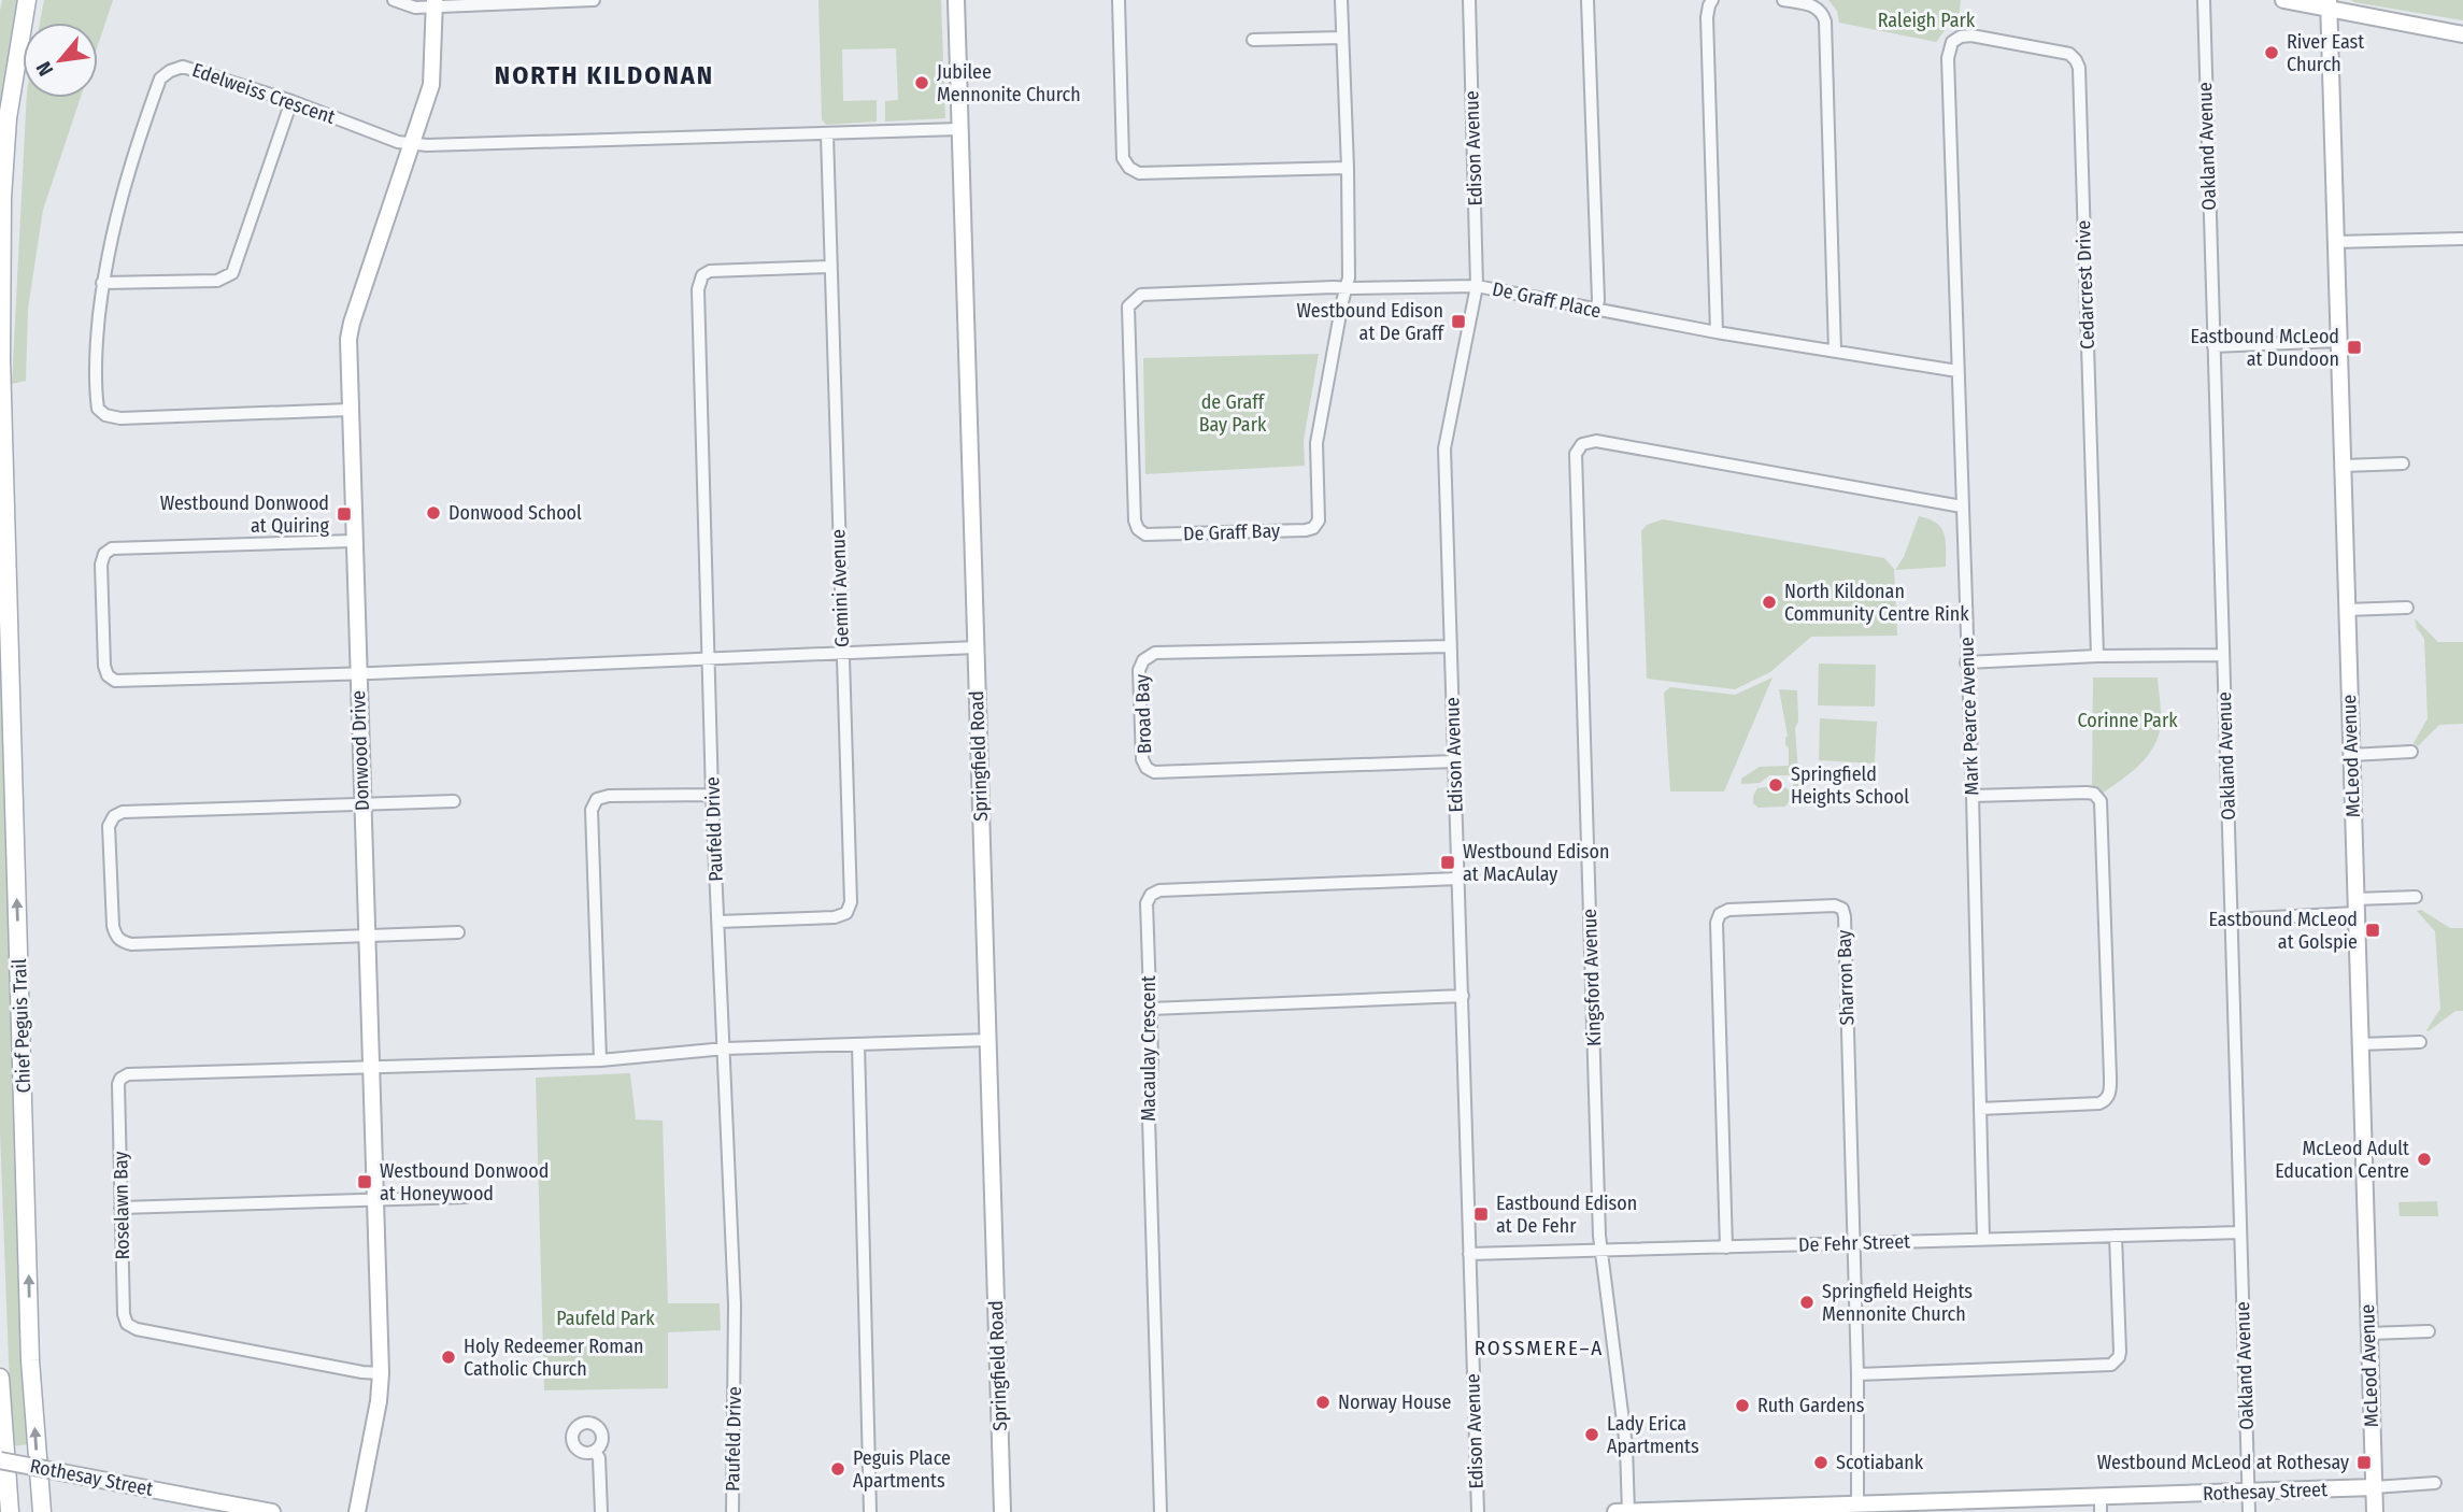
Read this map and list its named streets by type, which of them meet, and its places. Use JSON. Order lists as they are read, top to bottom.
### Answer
{
  "streets": {
    "main road": ["Chief Peguis Trail"],
    "street": [
      "Edelweiss Crescent",
      "Oakland Avenue",
      "Edison Avenue",
      "Cedarcrest Drive",
      "De Graff Place",
      "De Graff Bay",
      "Gemini Avenue",
      "Broad Bay",
      "Mark Pearce Avenue",
      "Donwood Drive",
      "Springfield Road",
      "McLeod Avenue",
      "Paufeld Drive",
      "Kingsford Avenue",
      "Sharron Bay",
      "Macaulay Crescent",
      "Roselawn Bay",
      "De Fehr Street",
      "Rothesay Street"
    ]
  },
  "crossings": [
    ["Edelweiss Crescent", "Gemini Avenue"],
    ["Edelweiss Crescent", "Donwood Drive"],
    ["Edelweiss Crescent", "Springfield Road"],
    ["Oakland Avenue", "De Fehr Street"],
    ["Oakland Avenue", "Rothesay Street"],
    ["Edison Avenue", "De Graff Place"],
    ["Edison Avenue", "Broad Bay"],
    ["Edison Avenue", "Macaulay Crescent"],
    ["Edison Avenue", "De Fehr Street"],
    ["Cedarcrest Drive", "Mark Pearce Avenue"],
    ["De Graff Place", "De Graff Bay"],
    ["De Graff Place", "Mark Pearce Avenue"],
    ["Gemini Avenue", "Paufeld Drive"],
    ["Mark Pearce Avenue", "Kingsford Avenue"],
    ["Mark Pearce Avenue", "De Fehr Street"],
    ["Donwood Drive", "Roselawn Bay"],
    ["Springfield Road", "Roselawn Bay"],
    ["McLeod Avenue", "Rothesay Street"],
    ["Paufeld Drive", "Roselawn Bay"],
    ["Kingsford Avenue", "De Fehr Street"],
    ["Kingsford Avenue", "Rothesay Street"],
    ["Sharron Bay", "De Fehr Street"],
    ["Sharron Bay", "Rothesay Street"]
  ],
  "one_way": ["Chief Peguis Trail"],
  "districts": ["NORTH KILDONAN", "ROSSMERE–A"],
  "parks": [
    "Raleigh Park",
    "de Graff Bay Park",
    "Corinne Park",
    "Paufeld Park"
  ],
  "places": {
    "other": [
      "River East Church",
      "Jubilee Mennonite Church",
      "Donwood School",
      "North Kildonan Community Centre Rink",
      "Springfield Heights School",
      "McLeod Adult Education Centre",
      "Springfield Heights Mennonite Church",
      "Holy Redeemer Roman Catholic Church",
      "Norway House",
      "Ruth Gardens",
      "Lady Erica Apartments",
      "Scotiabank",
      "Peguis Place Apartments"
    ],
    "transit": [
      "Westbound Edison at De Graff",
      "Eastbound McLeod at Dundoon",
      "Westbound Donwood at Quiring",
      "Westbound Edison at MacAulay",
      "Eastbound McLeod at Golspie",
      "Westbound Donwood at Honeywood",
      "Eastbound Edison at De Fehr",
      "Westbound McLeod at Rothesay"
    ]
  },
  "north": "bottom left"
}
